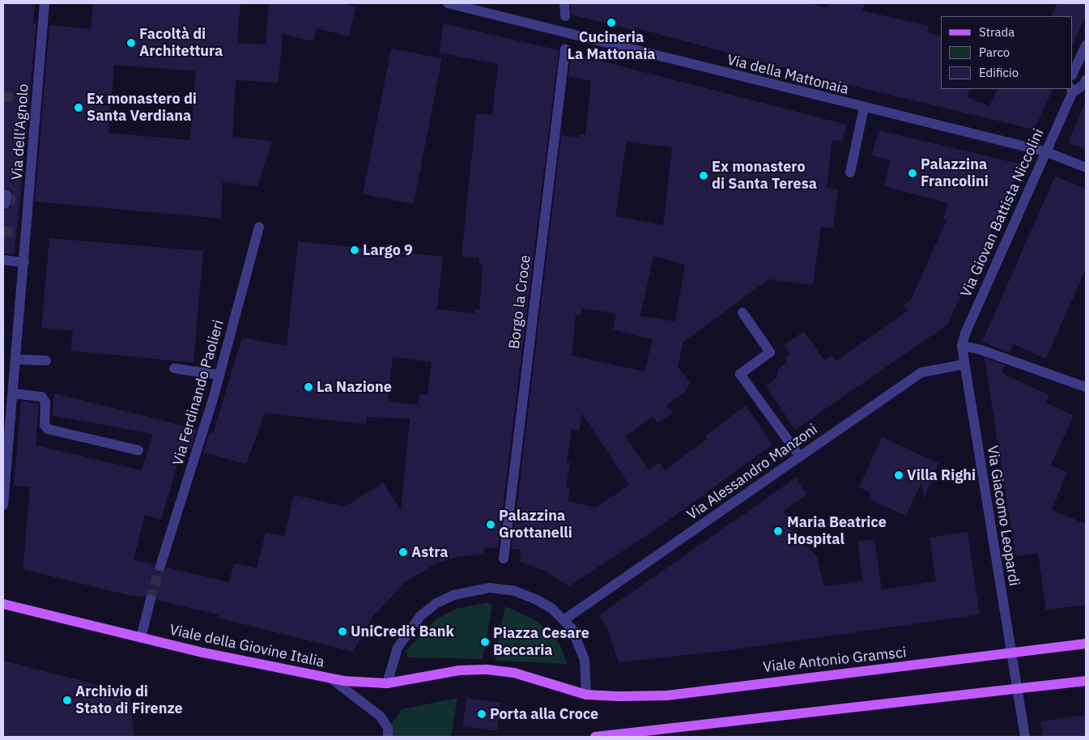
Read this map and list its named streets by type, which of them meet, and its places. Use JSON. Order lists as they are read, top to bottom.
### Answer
{
  "streets": {
    "main road": ["Viale della Giovine Italia", "Viale Antonio Gramsci"],
    "street": [
      "Via della Mattonaia",
      "Via dell'Agnolo",
      "Via Giovan Battista Niccolini",
      "Borgo la Croce",
      "Via Ferdinando Paolieri",
      "Via Alessandro Manzoni",
      "Via Giacomo Leopardi"
    ]
  },
  "crossings": [
    ["Via della Mattonaia", "Via Giovan Battista Niccolini"],
    ["Via Giovan Battista Niccolini", "Via Giacomo Leopardi"],
    ["Via Alessandro Manzoni", "Via Giacomo Leopardi"],
    ["Via Giacomo Leopardi", "Viale Antonio Gramsci"],
    ["Viale della Giovine Italia", "Viale Antonio Gramsci"]
  ],
  "places": [
    "Cucineria La Mattonaia",
    "Facoltà di Architettura",
    "Ex monastero di Santa Verdiana",
    "Palazzina Francolini",
    "Ex monastero di Santa Teresa",
    "Largo 9",
    "La Nazione",
    "Villa Righi",
    "Palazzina Grottanelli",
    "Maria Beatrice Hospital",
    "Astra",
    "UniCredit Bank",
    "Piazza Cesare Beccaria",
    "Archivio di Stato di Firenze",
    "Porta alla Croce"
  ],
  "legend": ["Strada", "Parco", "Edificio"]
}
